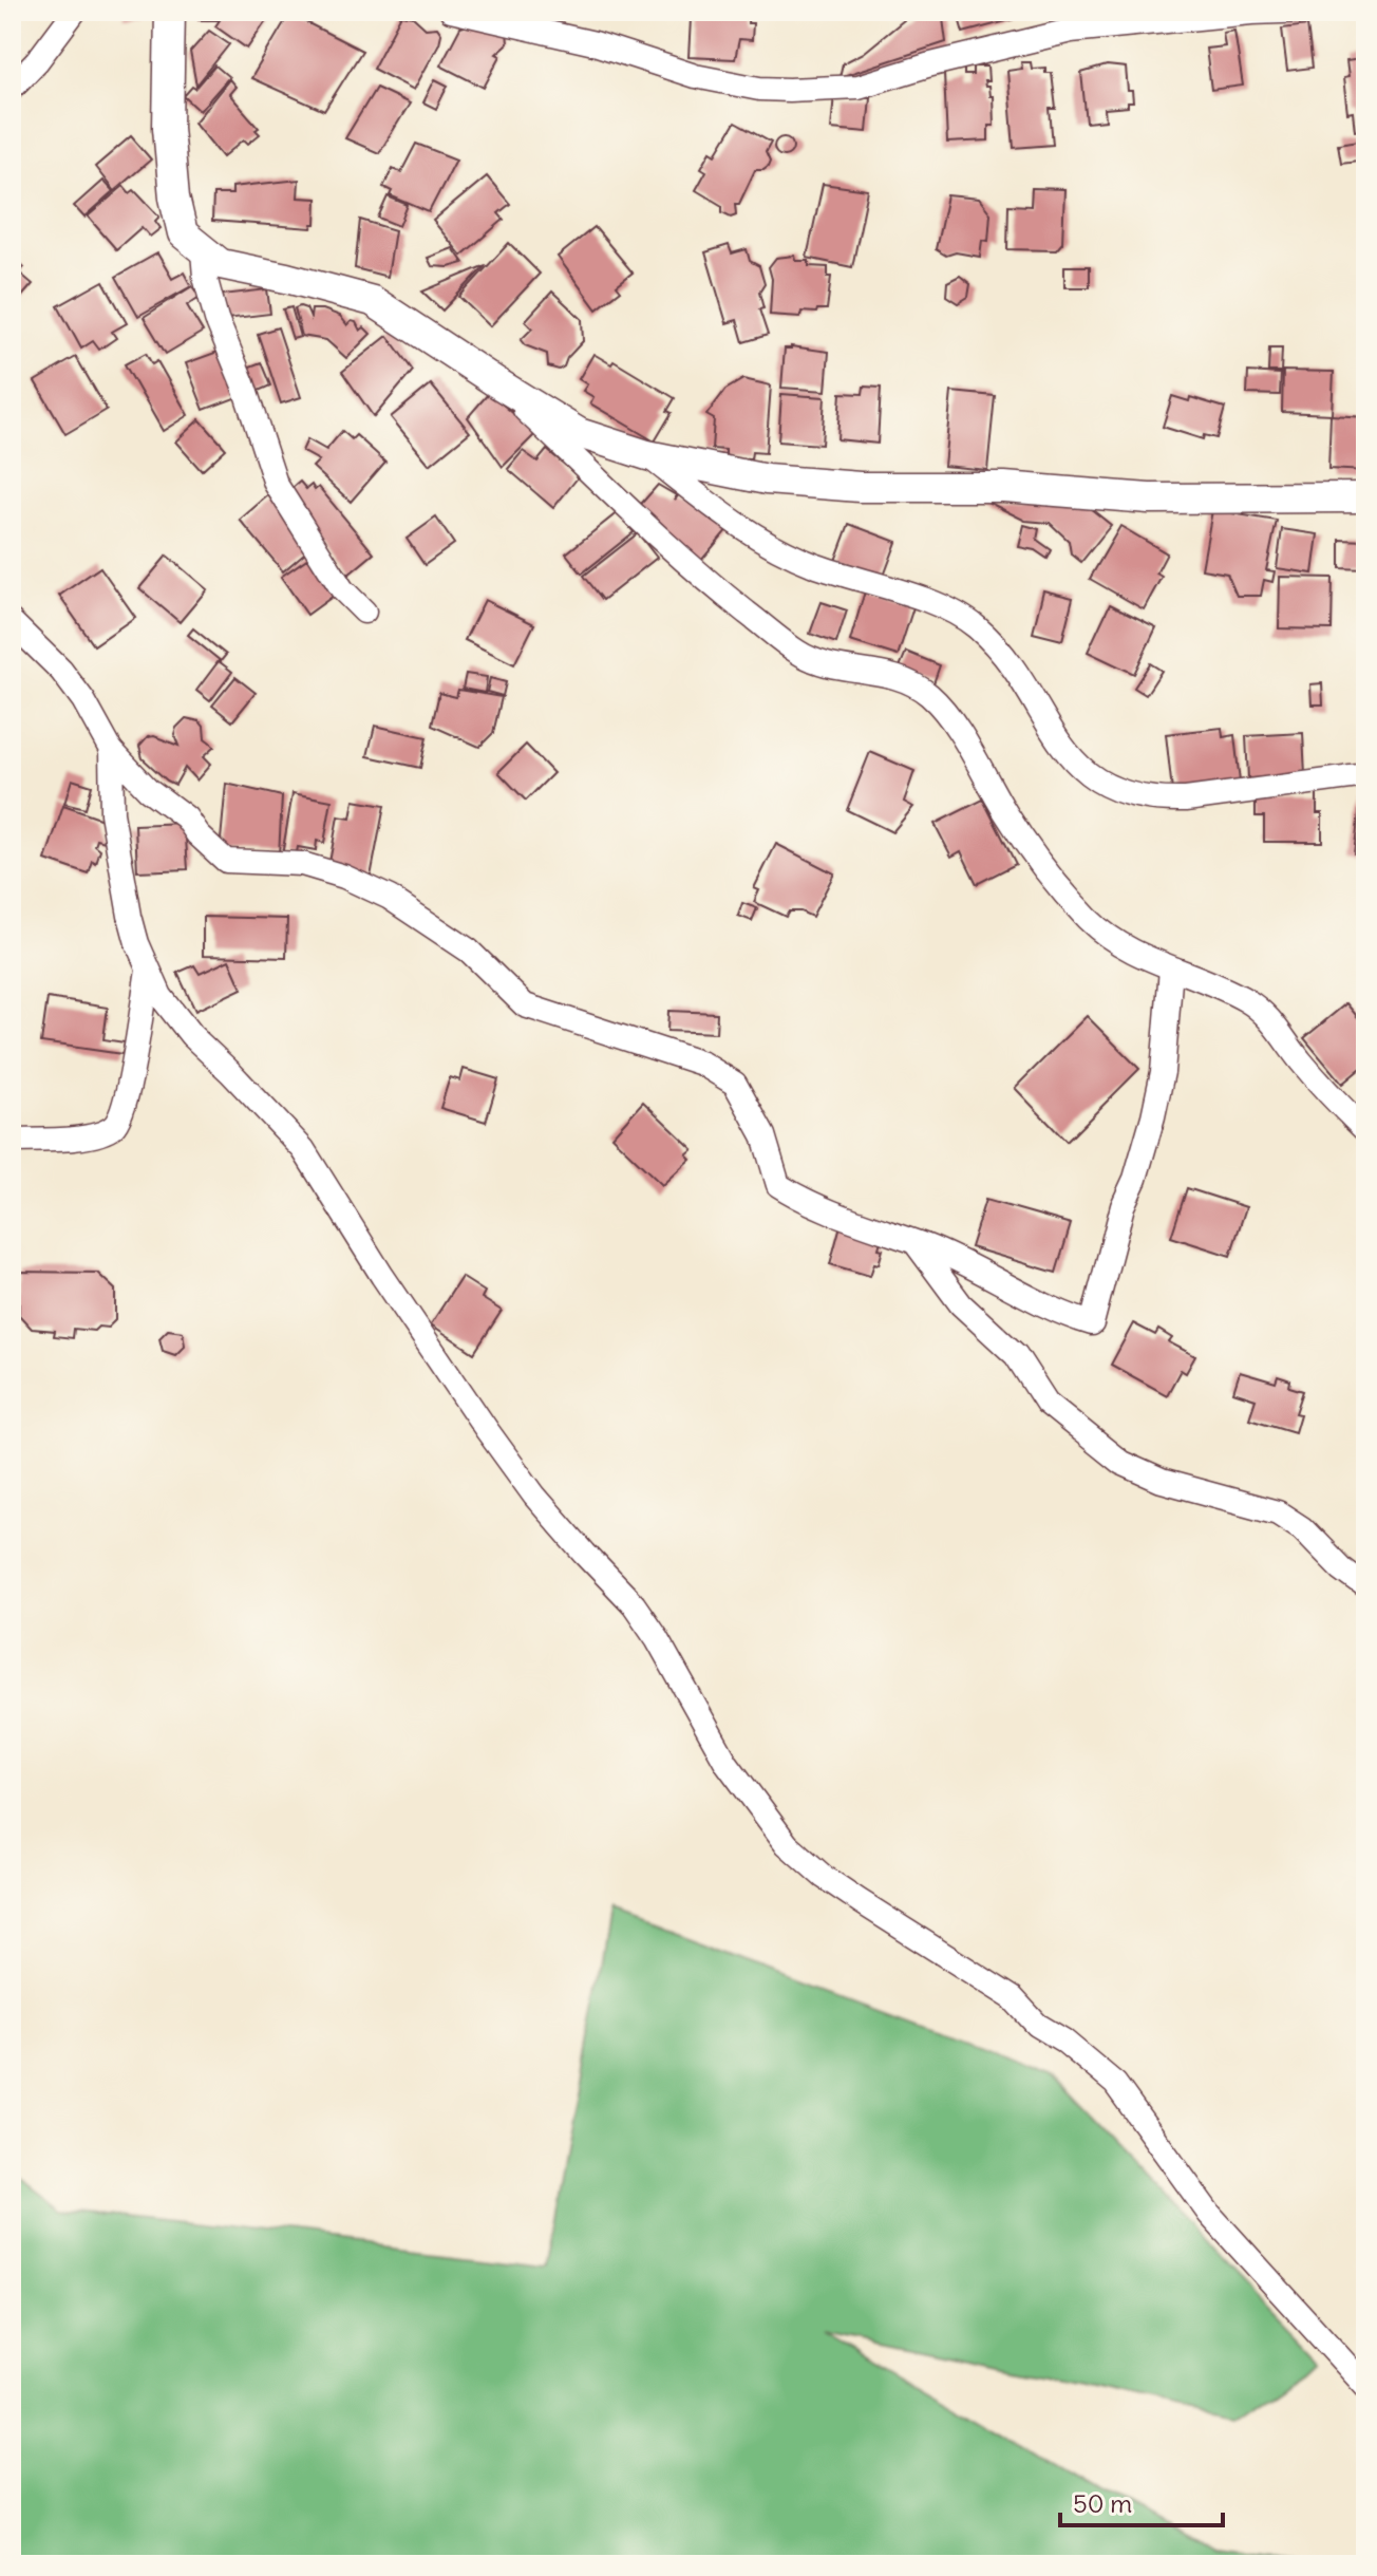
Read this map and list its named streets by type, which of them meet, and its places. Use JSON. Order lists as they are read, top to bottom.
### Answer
{
  "scale_bar": "50 m"
}
